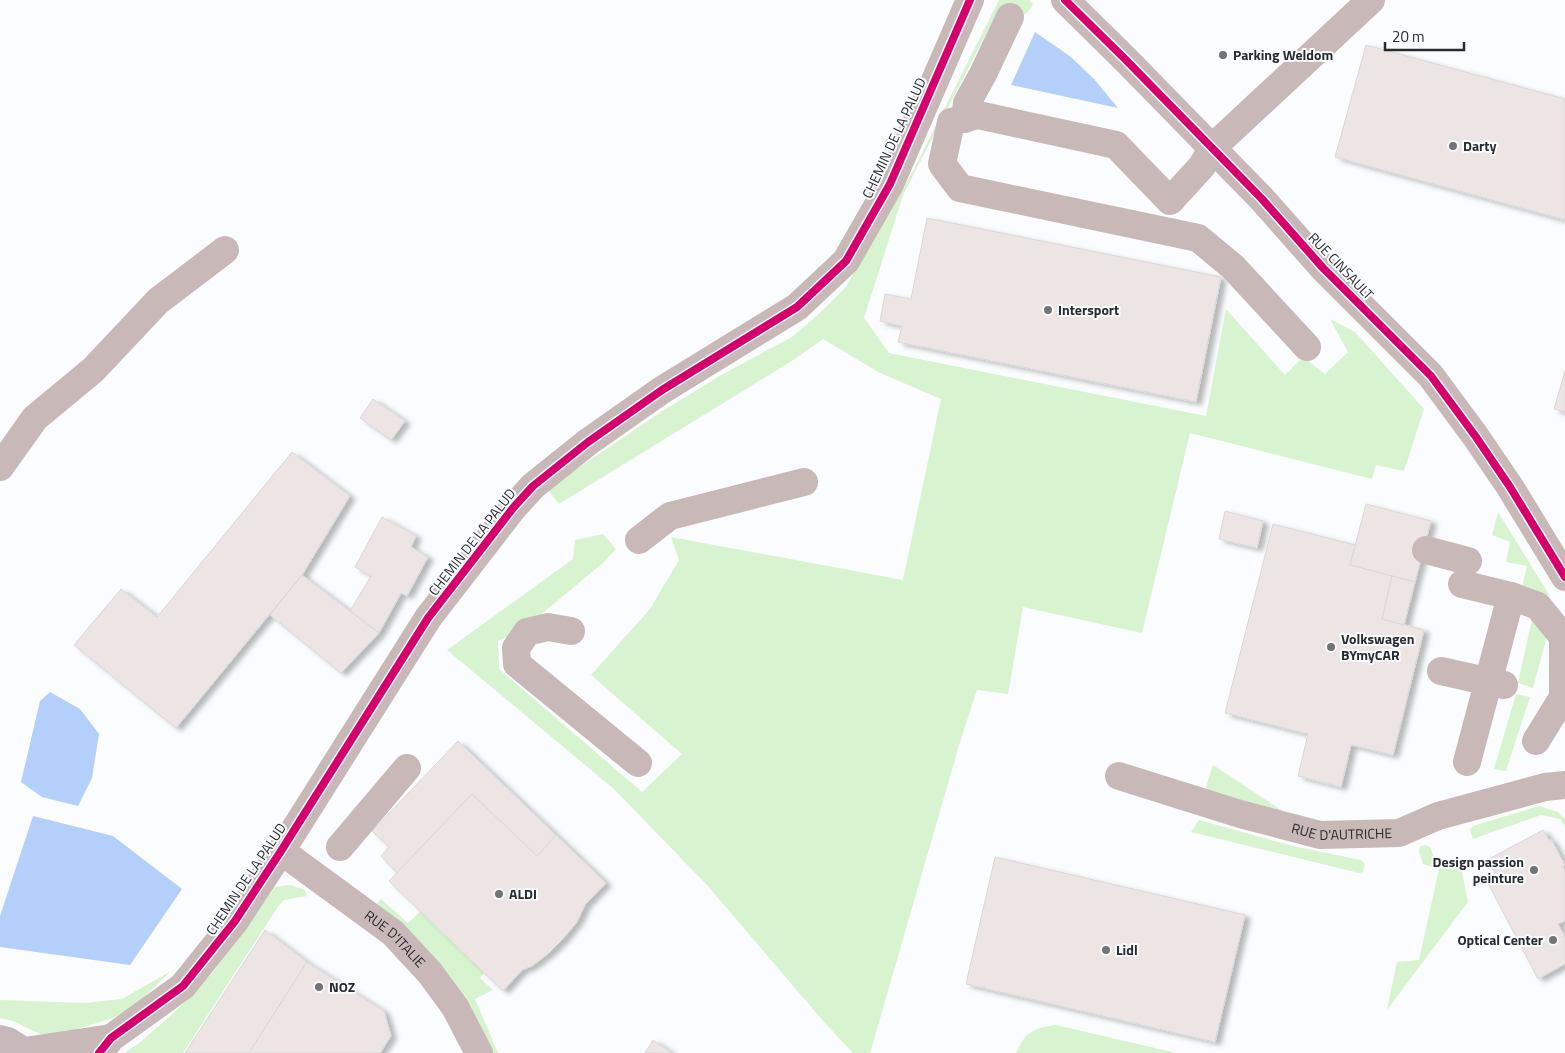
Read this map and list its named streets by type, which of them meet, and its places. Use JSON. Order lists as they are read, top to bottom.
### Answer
{
  "streets": {
    "street": [
      "CHEMIN DE LA PALUD",
      "RUE CINSAULT",
      "RUE D'AUTRICHE",
      "RUE D'ITALIE"
    ]
  },
  "crossings": [
    ["CHEMIN DE LA PALUD", "RUE D'ITALIE"]
  ],
  "places": [
    "Parking Weldom",
    "Darty",
    "Intersport",
    "Volkswagen BYmyCAR",
    "Design passion peinture",
    "ALDI",
    "Optical Center",
    "Lidl",
    "NOZ"
  ],
  "scale_bar": "20 m"
}
